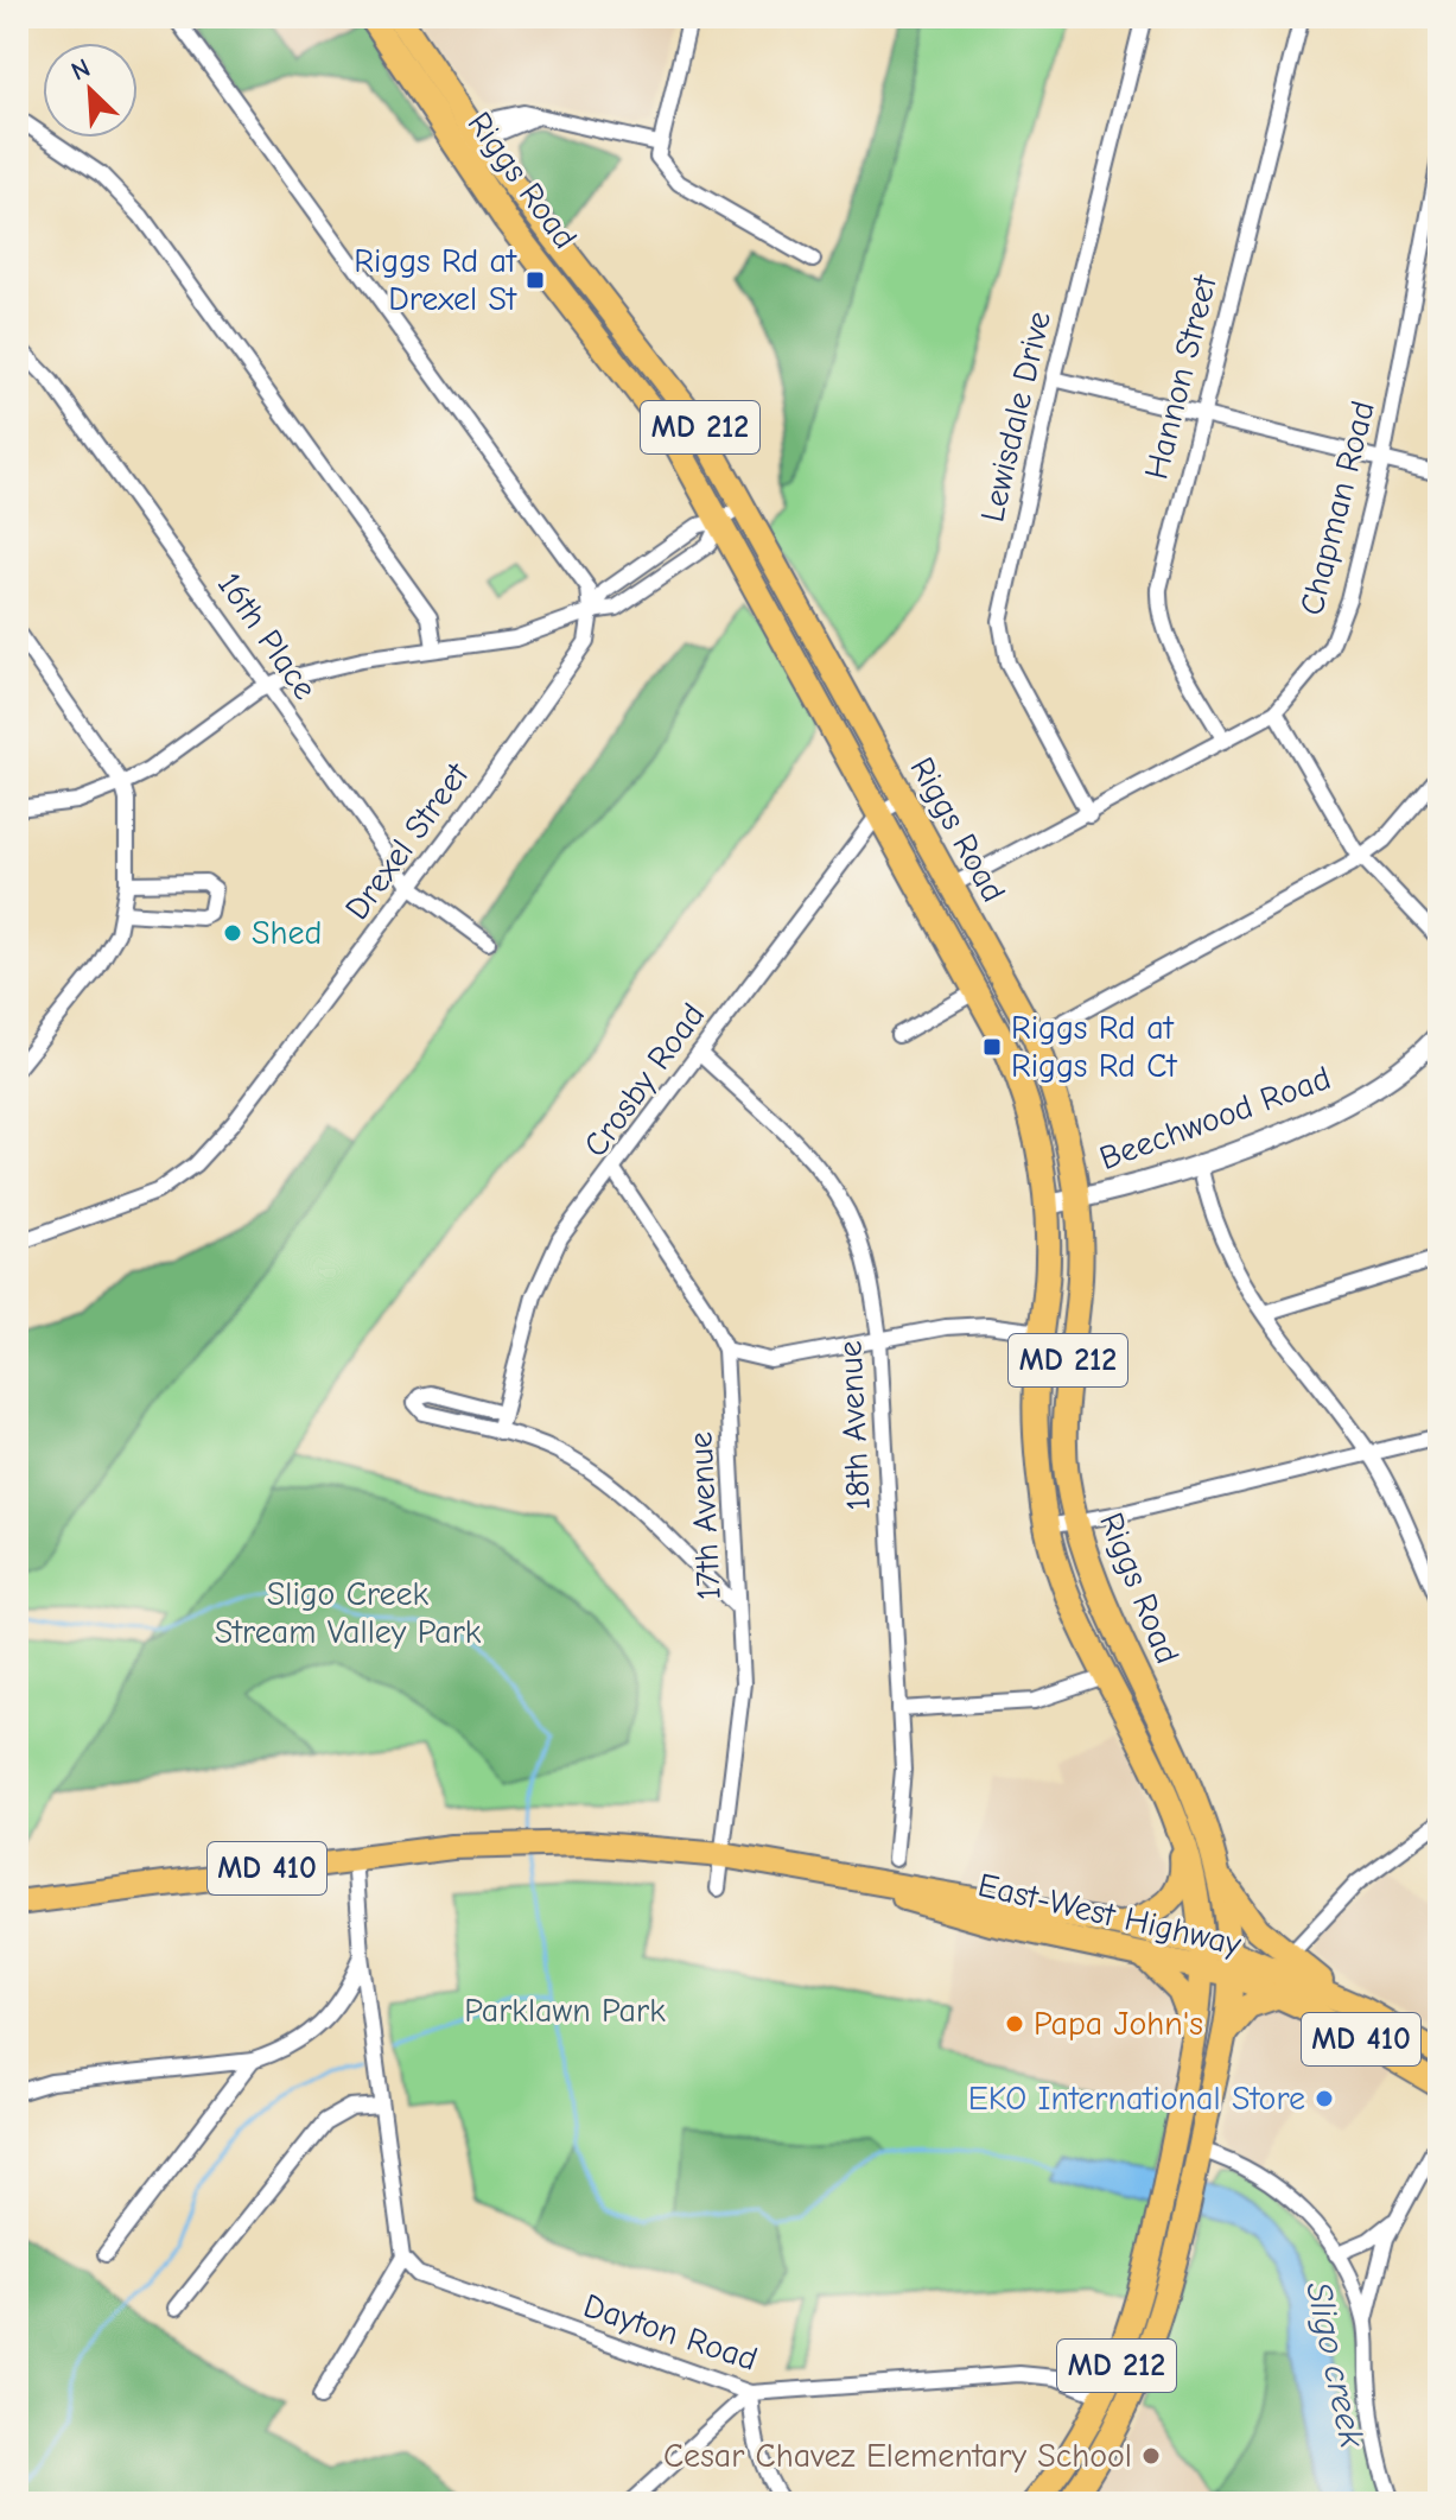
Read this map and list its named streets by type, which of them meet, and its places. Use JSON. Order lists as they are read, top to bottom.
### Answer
{
  "streets": {
    "main road": [
      "Riggs Road",
      "MD 212",
      "MD 410",
      "East-West Highway"
    ],
    "street": [
      "Hannon Street",
      "Lewisdale Drive",
      "Chapman Road",
      "16th Place",
      "Drexel Street",
      "Crosby Road",
      "Beechwood Road",
      "18th Avenue",
      "17th Avenue",
      "Dayton Road"
    ]
  },
  "crossings": [
    ["Riggs Road", "Chapman Road"],
    ["Riggs Road", "Crosby Road"],
    ["Riggs Road", "Beechwood Road"],
    ["Riggs Road", "East-West Highway"],
    ["Riggs Road", "Dayton Road"],
    ["Hannon Street", "Chapman Road"],
    ["Lewisdale Drive", "Chapman Road"],
    ["16th Place", "Drexel Street"],
    ["Crosby Road", "18th Avenue"],
    ["Crosby Road", "17th Avenue"],
    ["17th Avenue", "East-West Highway"]
  ],
  "water": ["Sligo creek"],
  "parks": ["Sligo Creek Stream Valley Park", "Parklawn Park"],
  "places": {
    "transit": ["Riggs Rd at Drexel St", "Riggs Rd at Riggs Rd Ct"],
    "other": [
      "Shed",
      "Papa John's",
      "EKO International Store",
      "Cesar Chavez Elementary School"
    ]
  },
  "north": "top left"
}
